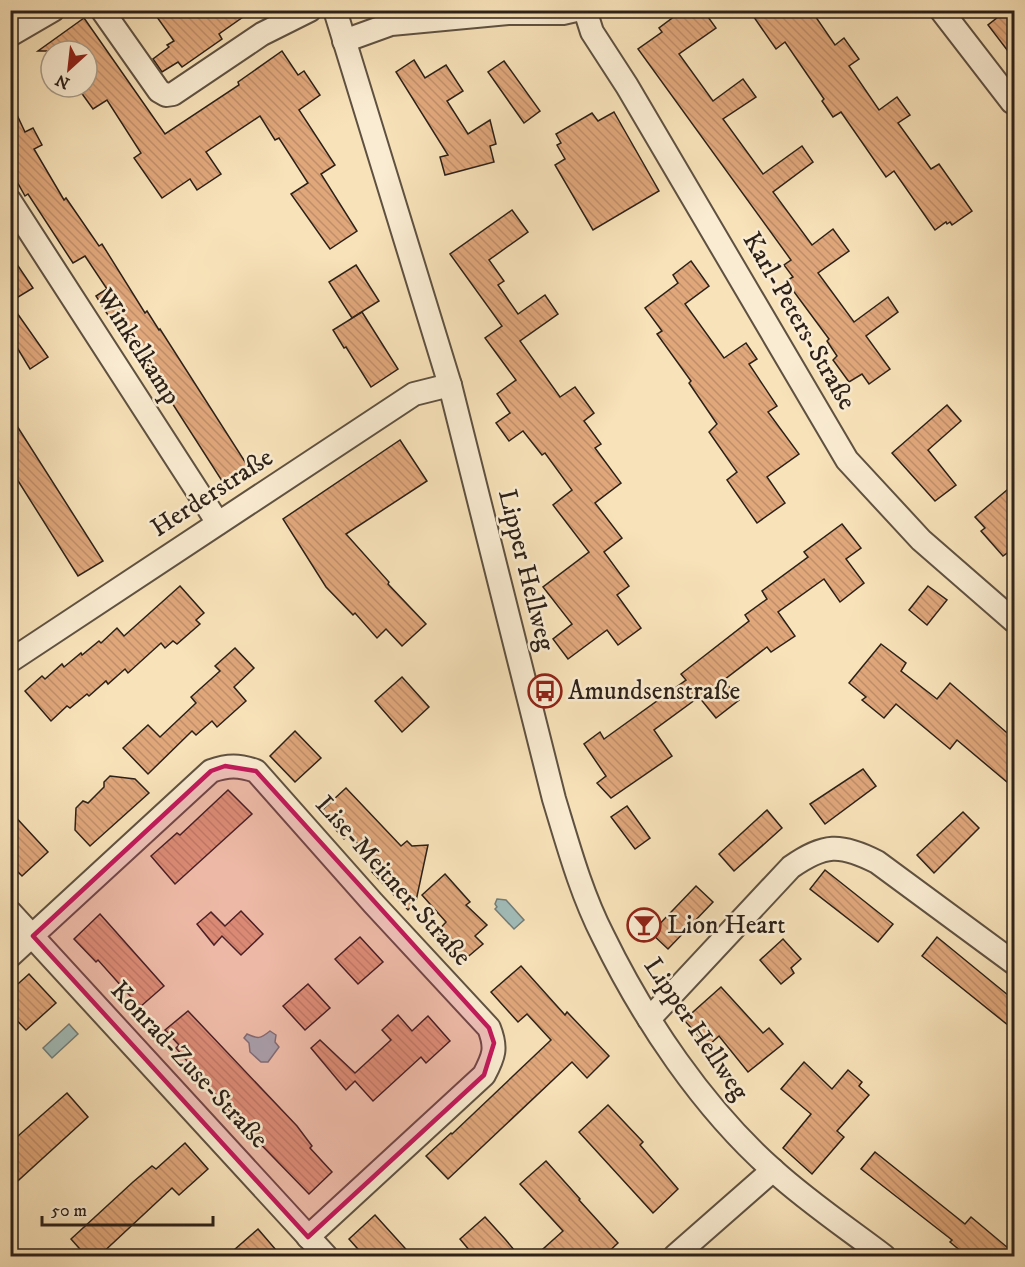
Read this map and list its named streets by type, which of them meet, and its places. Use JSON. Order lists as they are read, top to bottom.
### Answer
{
  "streets": {
    "street": [
      "Karl-Peters-Straße",
      "Winkelkamp",
      "Herderstraße",
      "Lipper Hellweg",
      "Lise-Meitner-Straße",
      "Konrad-Zuse-Straße"
    ]
  },
  "crossings": [
    ["Winkelkamp", "Herderstraße"],
    ["Herderstraße", "Lipper Hellweg"],
    ["Lise-Meitner-Straße", "Konrad-Zuse-Straße"]
  ],
  "places": {
    "bus stop": ["Amundsenstraße"],
    "bar": ["Lion Heart"]
  },
  "scale_bar": "50 m",
  "north": "bottom left"
}
